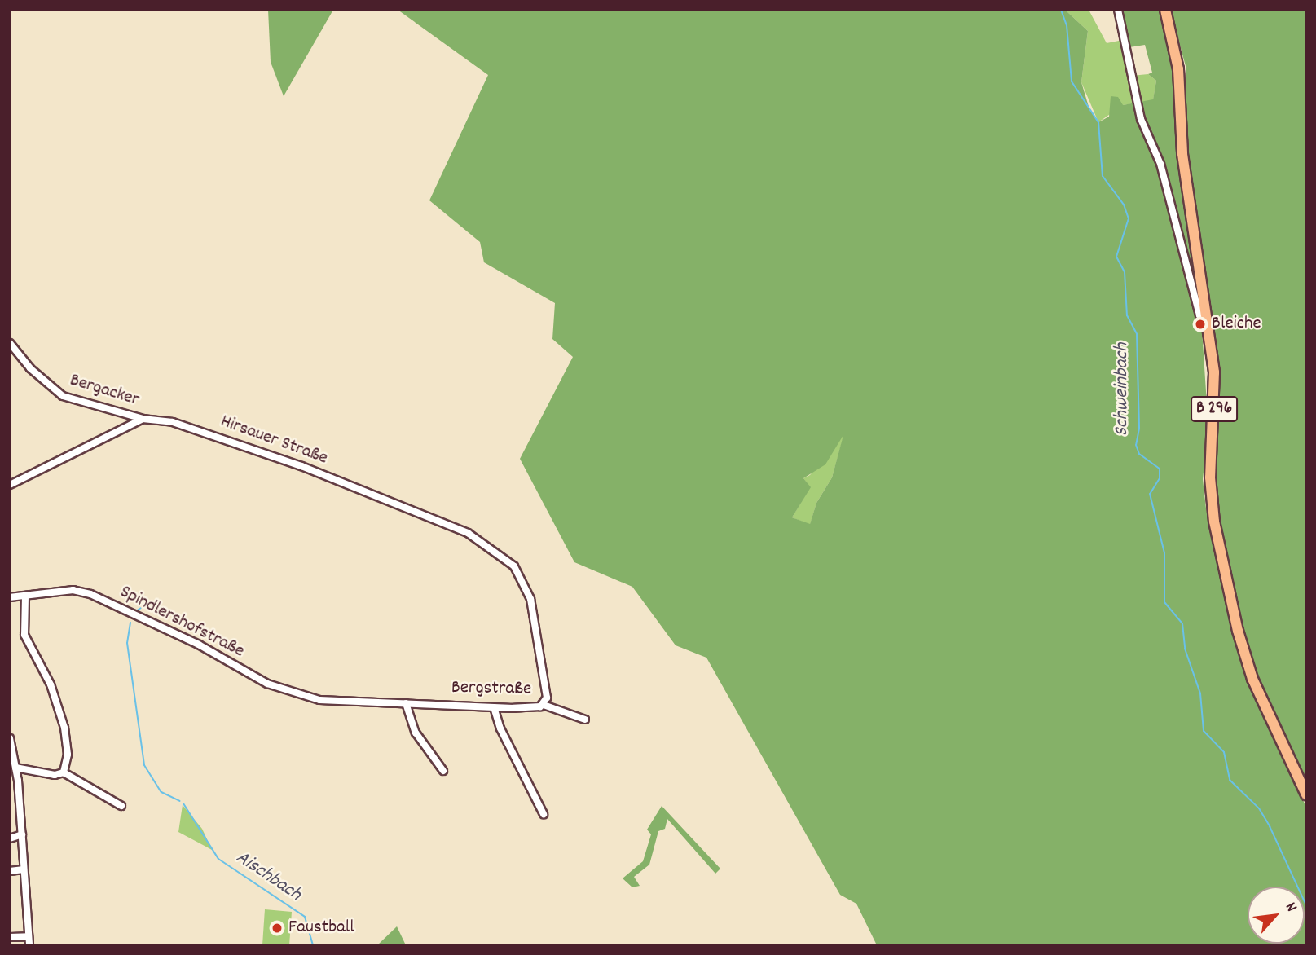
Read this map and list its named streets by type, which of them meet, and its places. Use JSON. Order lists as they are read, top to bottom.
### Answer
{
  "streets": {
    "main road": ["B 296"],
    "street": [
      "Bergacker",
      "Hirsauer Straße",
      "Spindlershofstraße",
      "Bergstraße"
    ]
  },
  "crossings": [
    ["Bergacker", "Hirsauer Straße"],
    ["Hirsauer Straße", "Bergstraße"],
    ["Spindlershofstraße", "Bergstraße"]
  ],
  "water": ["Schweinbach", "Aischbach"],
  "places": ["Bleiche", "Faustball"],
  "north": "top right"
}
